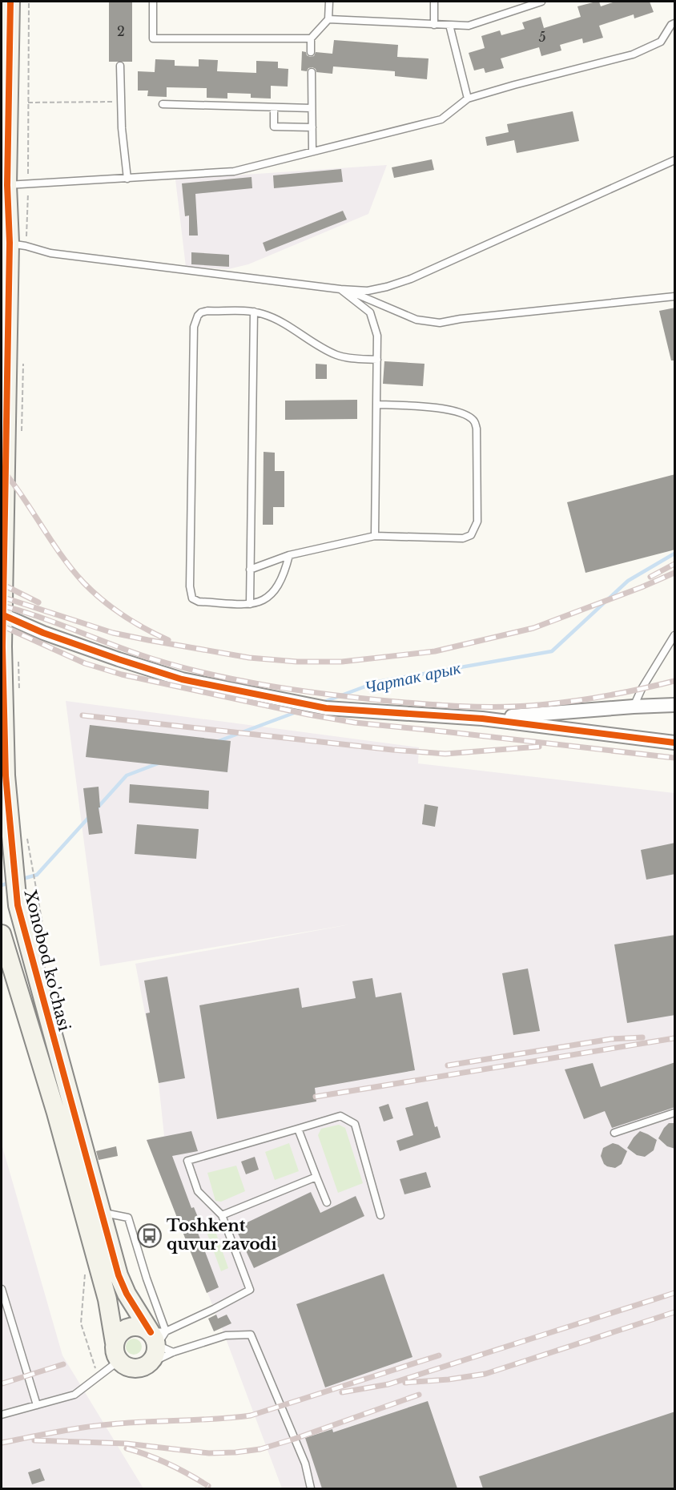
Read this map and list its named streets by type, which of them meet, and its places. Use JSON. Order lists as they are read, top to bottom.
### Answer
{
  "streets": {
    "street": ["Xonobod ko'chasi"]
  },
  "water": ["Чартак арык"],
  "places": {
    "bus stop": ["Toshkent quvur zavodi"]
  },
  "house_numbers": ["2", "5"]
}
